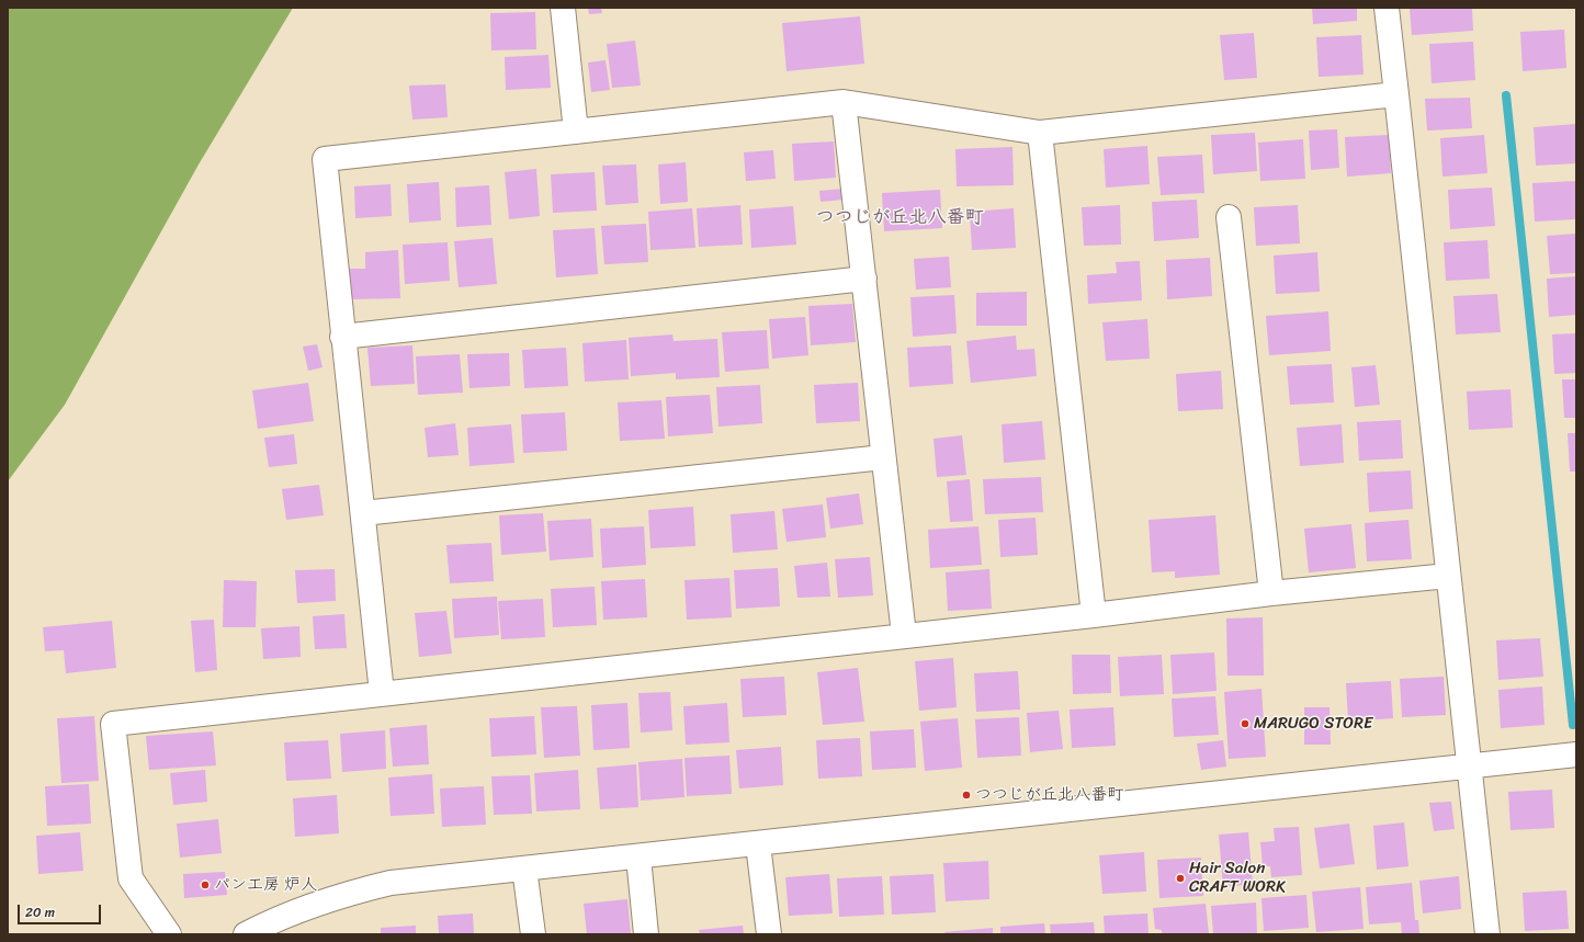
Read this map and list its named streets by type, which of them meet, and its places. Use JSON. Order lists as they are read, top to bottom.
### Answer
{
  "districts": ["つつじが丘北八番町"],
  "places": [
    "MARUGO STORE",
    "つつじが丘北八番町",
    "Hair Salon CRAFT WORK",
    "パン工房 炉人"
  ],
  "scale_bar": "20 m"
}
